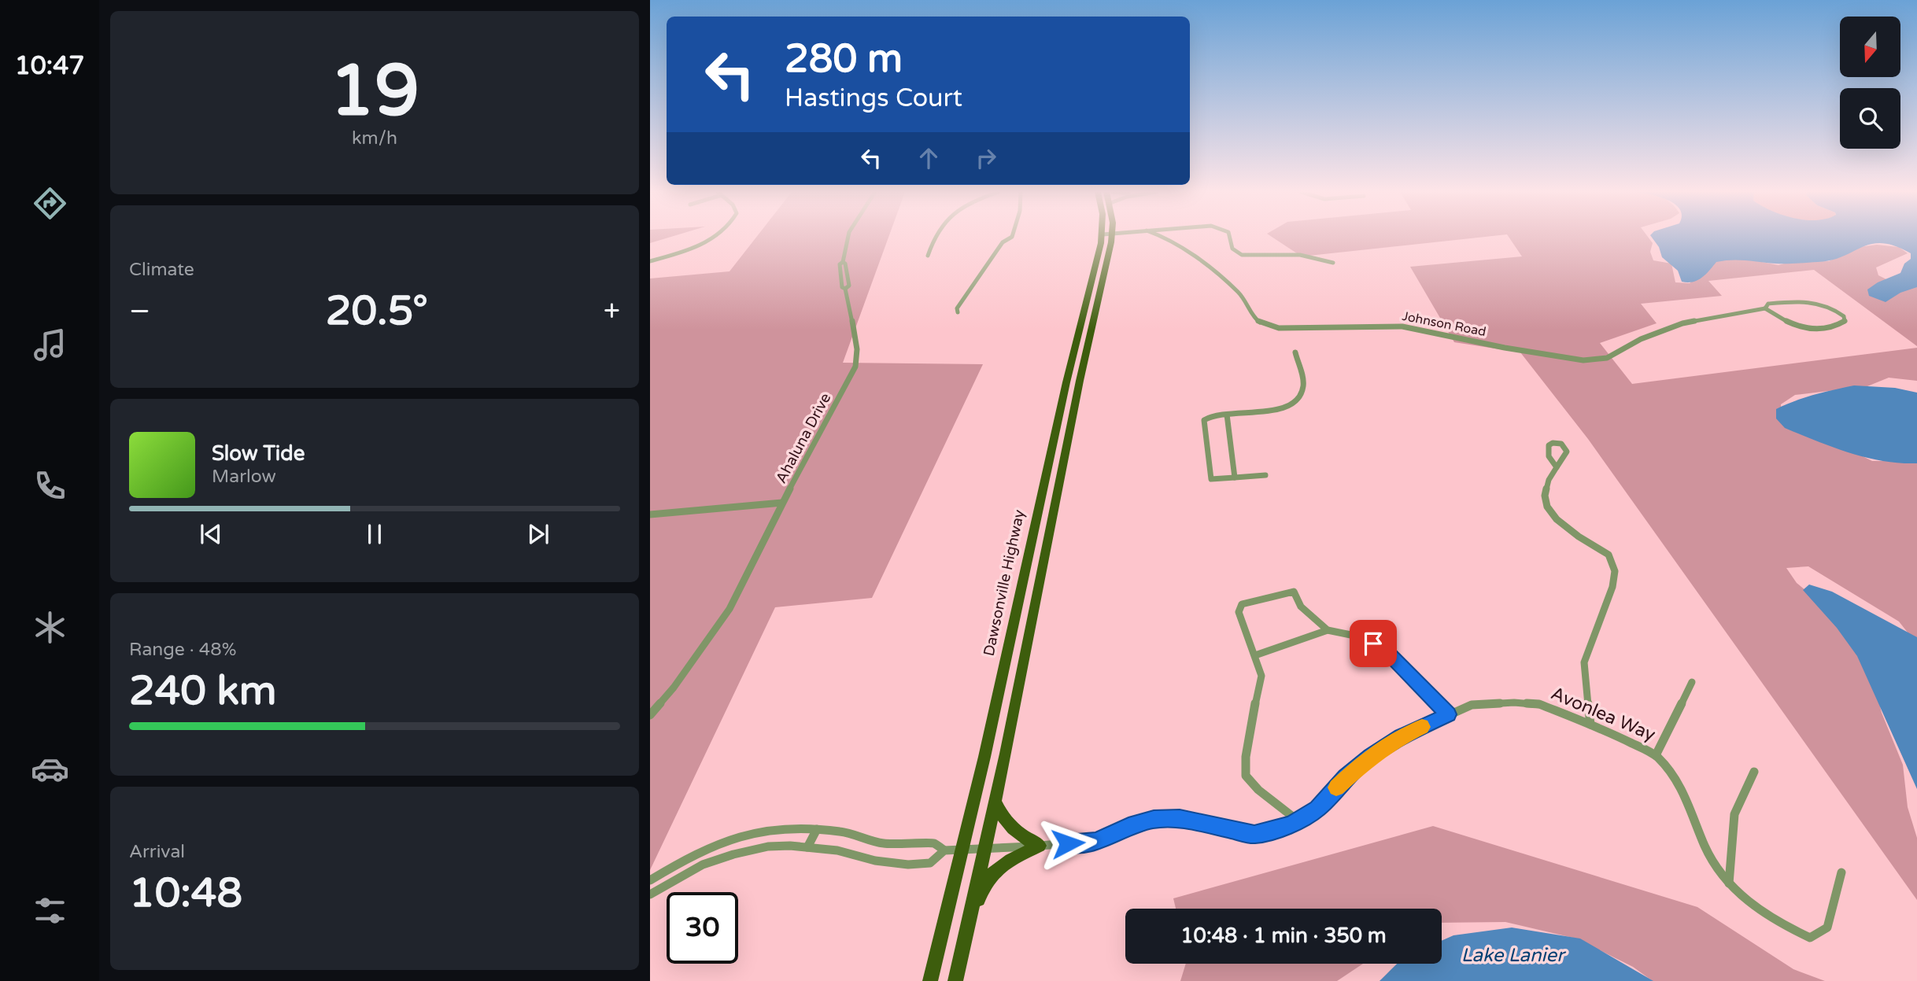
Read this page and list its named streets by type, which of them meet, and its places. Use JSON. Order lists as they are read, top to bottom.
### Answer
{
  "streets": {
    "main road": ["Dawsonville Highway"],
    "street": ["Johnson Road", "Ahaluna Drive", "Avonlea Way"]
  },
  "crossings": [
    ["Dawsonville Highway", "Avonlea Way"]
  ],
  "water": ["Lake Lanier"],
  "north": "bottom",
  "page": {
    "tabs": "10:47",
    "tile": [
      ["19", "km/h"],
      "Climate",
      ["Range · 48%", "240 km"],
      ["Arrival", "10:48"]
    ],
    "turn": ["280 m", "Hastings Court"],
    "heat": ["−", "20.5°", "+"],
    "song": ["Slow Tide", "Marlow"],
    "limit": "30",
    "trip": "10:48 · 1 min · 350 m"
  }
}
